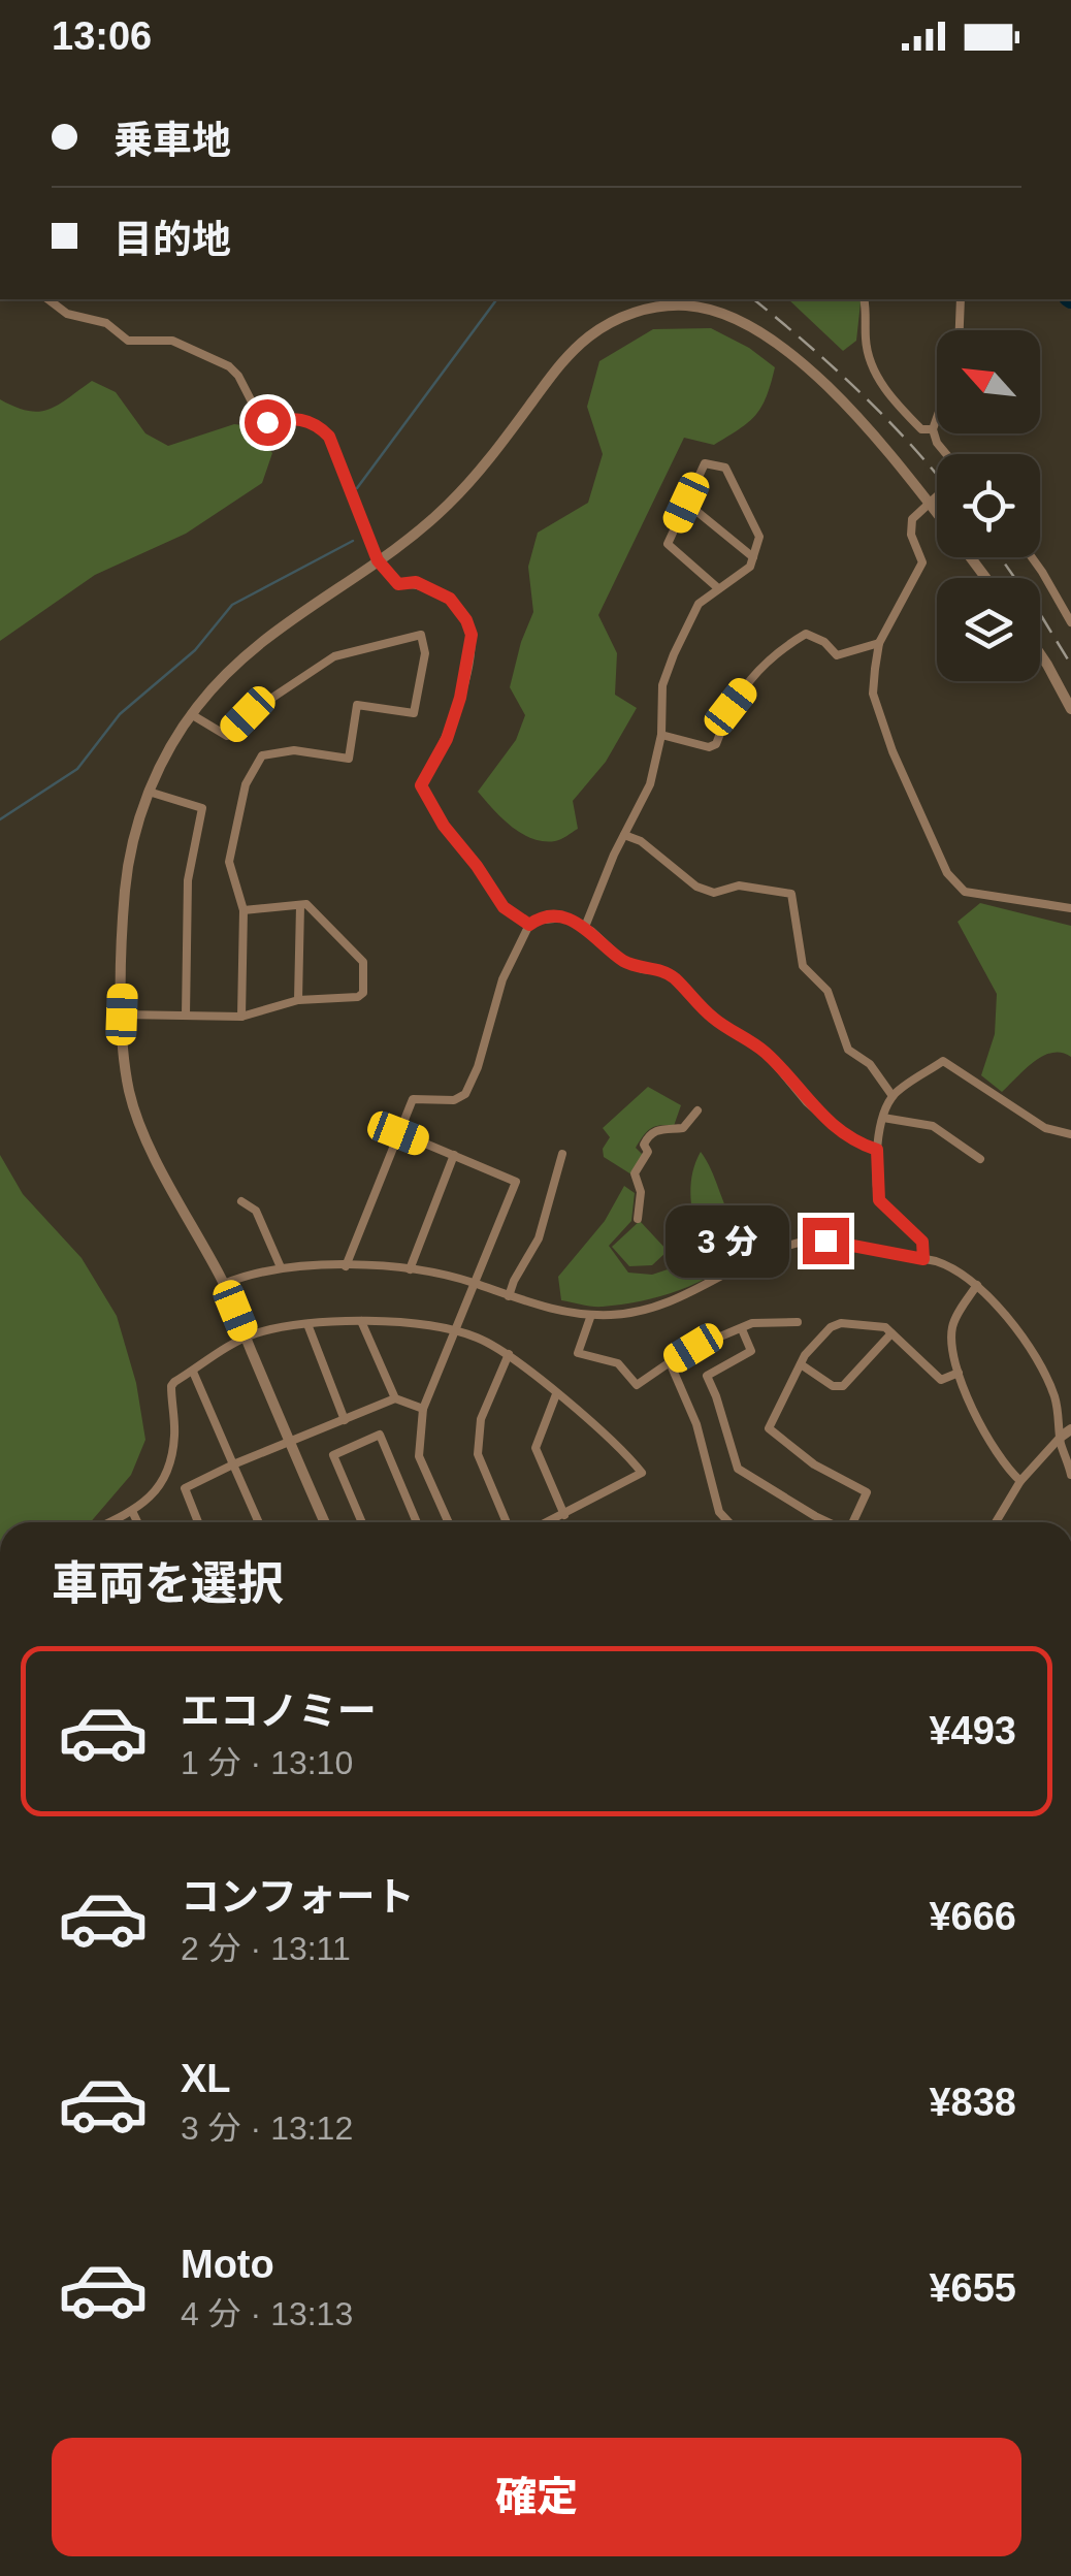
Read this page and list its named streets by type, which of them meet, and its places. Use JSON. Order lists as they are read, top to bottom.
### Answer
{
  "north": "top left",
  "page": {
    "status": "13:06",
    "banner": ["乗車地", "目的地"],
    "bubble": "3 分",
    "heading": "車両を選択",
    "list": [
      {
        "name": "エコノミー",
        "note": "1 分 · 13:10",
        "value": "¥493"
      },
      {
        "name": "コンフォート",
        "note": "2 分 · 13:11",
        "value": "¥666"
      },
      {
        "name": "XL",
        "note": "3 分 · 13:12",
        "value": "¥838"
      },
      {
        "name": "Moto",
        "note": "4 分 · 13:13",
        "value": "¥655"
      }
    ],
    "buttons": "確定"
  }
}
